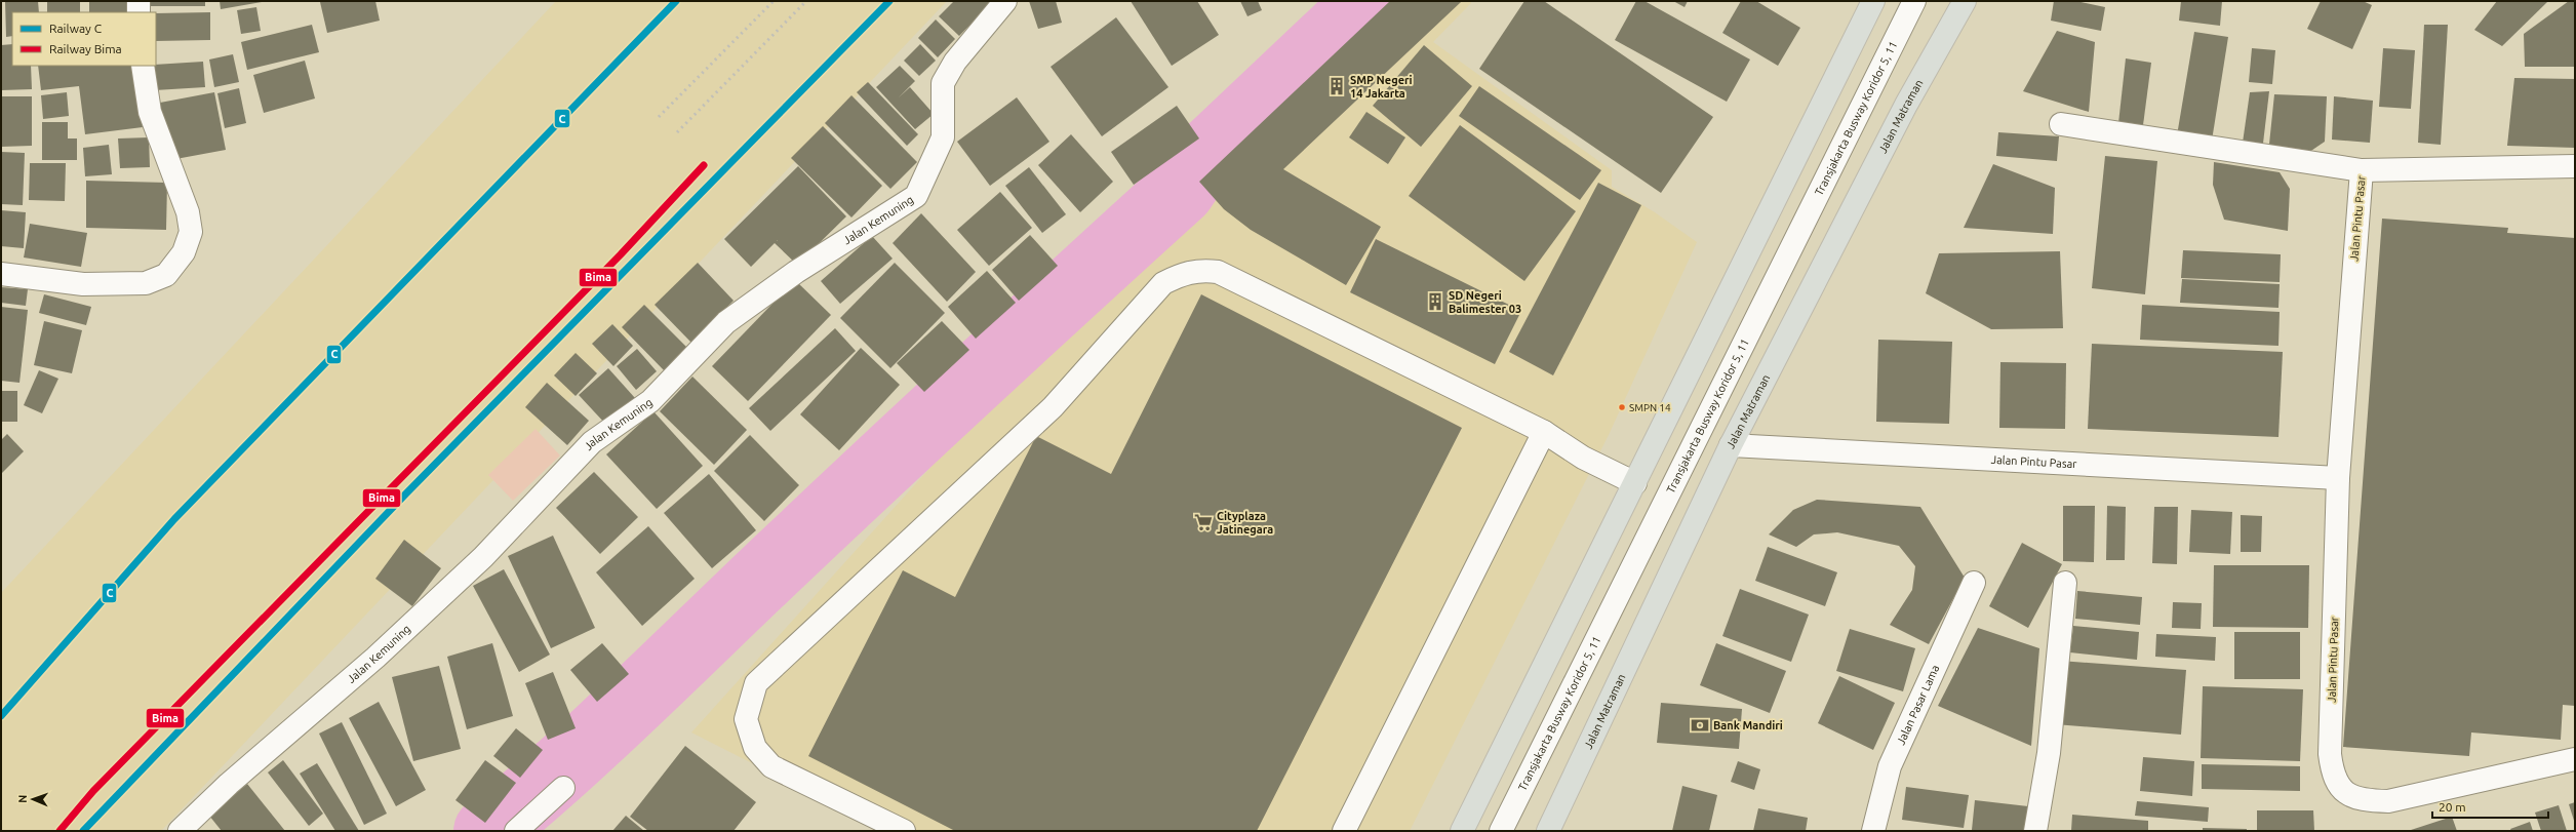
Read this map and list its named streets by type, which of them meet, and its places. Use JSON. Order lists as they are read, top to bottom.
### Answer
{
  "streets": {
    "main road": ["Jalan Matraman"],
    "street": [
      "Transjakarta Busway Koridor 5, 11",
      "Jalan Pintu Pasar",
      "Jalan Kemuning",
      "Jalan Pasar Lama"
    ]
  },
  "crossings": [
    ["Jalan Matraman", "Jalan Pintu Pasar"]
  ],
  "places": {
    "building": ["SMP Negeri 14 Jakarta", "SD Negeri Balimester 03"],
    "other": ["SMPN 14"],
    "supermarket": ["Cityplaza Jatinegara"],
    "bank": ["Bank Mandiri"]
  },
  "lines": ["rail line C", "rail line Bima"],
  "legend": ["Railway C", "Railway Bima"],
  "scale_bar": "20 m",
  "north": "left"
}
